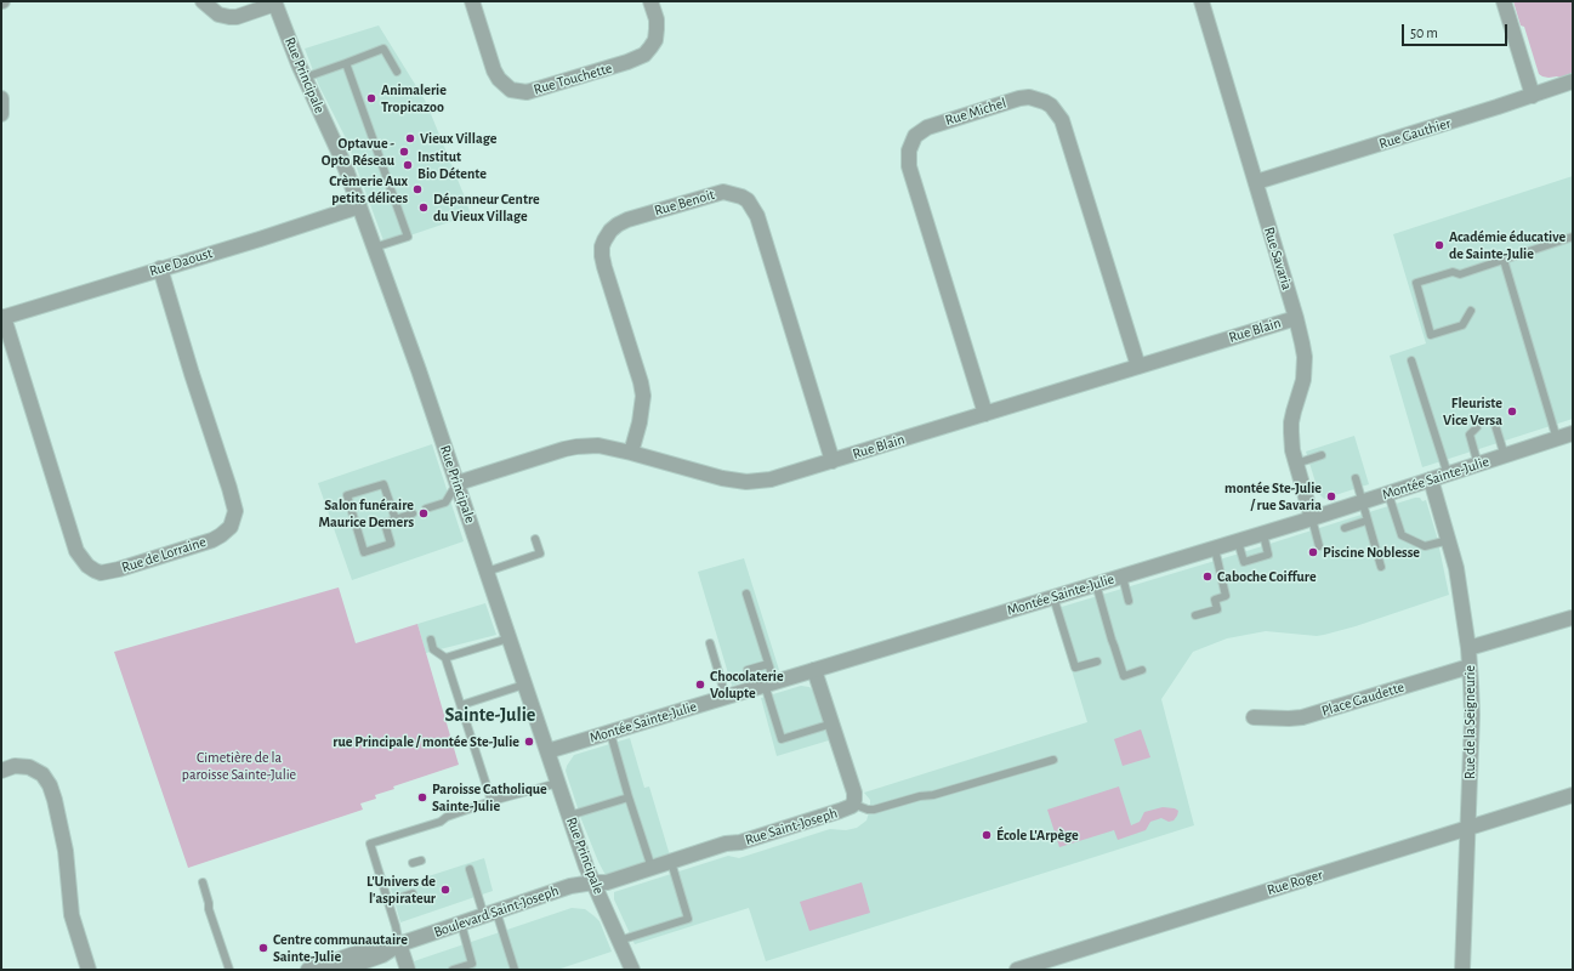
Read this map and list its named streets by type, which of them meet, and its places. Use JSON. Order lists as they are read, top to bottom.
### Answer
{
  "streets": {
    "street": [
      "Rue Principale",
      "Rue Touchette",
      "Rue Michel",
      "Rue Gauthier",
      "Rue Benoit",
      "Rue Savaria",
      "Rue Daoust",
      "Rue Blain",
      "Montée Sainte-Julie",
      "Rue de Lorraine",
      "Place Gaudette",
      "Rue de la Seigneurie",
      "Rue Saint-Joseph",
      "Rue Roger",
      "Boulevard Saint-Joseph"
    ]
  },
  "crossings": [
    ["Rue Principale", "Rue Daoust"],
    ["Rue Principale", "Rue Blain"],
    ["Rue Principale", "Montée Sainte-Julie"],
    ["Rue Principale", "Rue Saint-Joseph"],
    ["Rue Principale", "Boulevard Saint-Joseph"],
    ["Rue Michel", "Rue Blain"],
    ["Rue Gauthier", "Rue Savaria"],
    ["Rue Benoit", "Rue Blain"],
    ["Rue Savaria", "Rue Blain"],
    ["Rue Savaria", "Montée Sainte-Julie"],
    ["Rue Daoust", "Rue de Lorraine"],
    ["Montée Sainte-Julie", "Rue de la Seigneurie"],
    ["Montée Sainte-Julie", "Rue Saint-Joseph"],
    ["Place Gaudette", "Rue de la Seigneurie"],
    ["Rue de la Seigneurie", "Rue Roger"],
    ["Rue Saint-Joseph", "Boulevard Saint-Joseph"]
  ],
  "districts": ["Sainte-Julie"],
  "parks": ["Cimetière de la paroisse Sainte-Julie"],
  "places": [
    "Animalerie Tropicazoo",
    "Vieux Village",
    "Optavue - Opto Réseau",
    "Institut Bio Détente",
    "Crèmerie Aux petits délices",
    "Dépanneur Centre du Vieux Village",
    "Académie éducative de Sainte-Julie",
    "Fleuriste Vice Versa",
    "montée Ste-Julie / rue Savaria",
    "Salon funéraire Maurice Demers",
    "Piscine Noblesse",
    "Caboche Coiffure",
    "Chocolaterie Volupte",
    "rue Principale / montée Ste-Julie",
    "Paroisse Catholique Sainte-Julie",
    "École L'Arpège",
    "L'Univers de l'aspirateur",
    "Centre communautaire Sainte-Julie"
  ],
  "scale_bar": "50 m"
}
